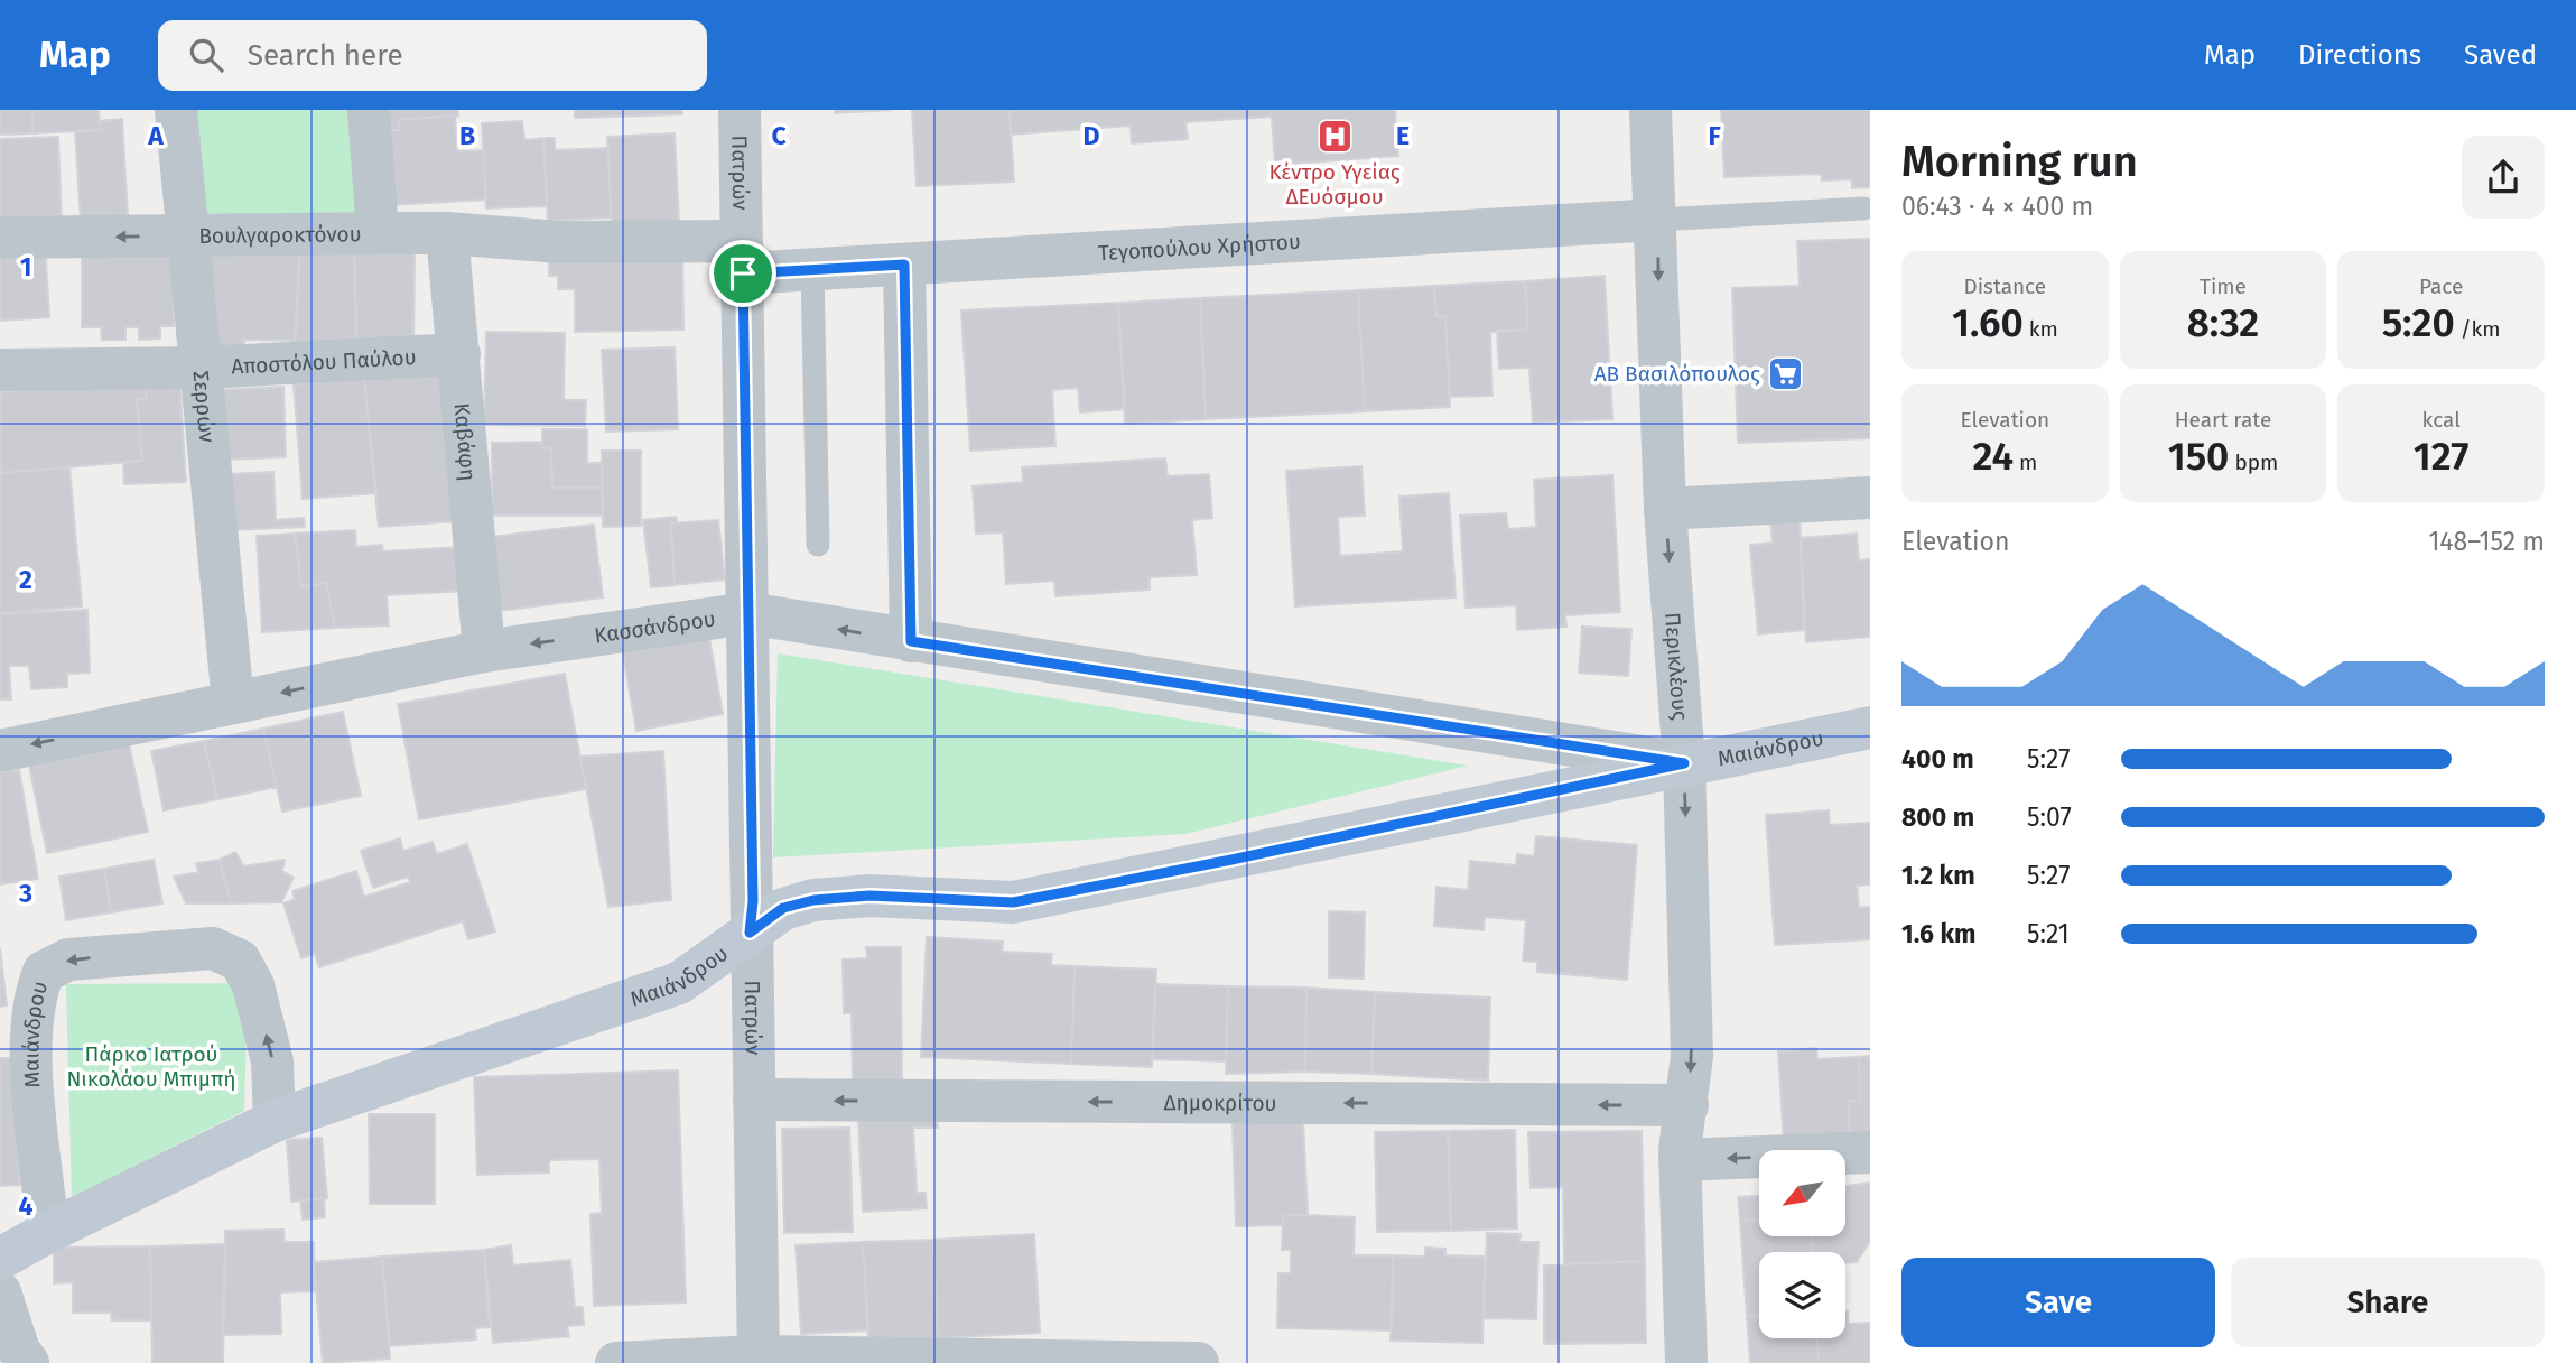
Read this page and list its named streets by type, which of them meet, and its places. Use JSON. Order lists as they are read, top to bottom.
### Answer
{
  "streets": {
    "street": [
      "Πατρών",
      "Βουλγαροκτόνου",
      "Τεγοπούλου Χρήστου",
      "Αποστόλου Παύλου",
      "Σερρών",
      "Καβάφη",
      "Κασσάνδρου",
      "Περικλέους",
      "Μαιάνδρου",
      "Δημοκρίτου"
    ]
  },
  "crossings": [
    ["Πατρών", "Τεγοπούλου Χρήστου"],
    ["Πατρών", "Κασσάνδρου"],
    ["Πατρών", "Μαιάνδρου"],
    ["Πατρών", "Δημοκρίτου"],
    ["Βουλγαροκτόνου", "Τεγοπούλου Χρήστου"],
    ["Βουλγαροκτόνου", "Σερρών"],
    ["Βουλγαροκτόνου", "Καβάφη"],
    ["Τεγοπούλου Χρήστου", "Περικλέους"],
    ["Αποστόλου Παύλου", "Σερρών"],
    ["Αποστόλου Παύλου", "Καβάφη"],
    ["Σερρών", "Κασσάνδρου"],
    ["Καβάφη", "Κασσάνδρου"],
    ["Κασσάνδρου", "Περικλέους"],
    ["Κασσάνδρου", "Μαιάνδρου"],
    ["Περικλέους", "Μαιάνδρου"],
    ["Περικλέους", "Δημοκρίτου"]
  ],
  "one_way": ["Κασσάνδρου", "Περικλέους"],
  "parks": ["Πάρκο Ιατρού Νικολάου Μπιμπή"],
  "places": {
    "hospital": ["Κέντρο Υγείας ΔΕυόσμου"],
    "supermarket": ["ΑΒ Βασιλόπουλος"]
  },
  "north": "bottom left",
  "page": {
    "header": "Map",
    "search": "Search here",
    "nav": ["Map", "Directions", "Saved"],
    "heading": ["Morning run", "06:43 · 4 × 400 m"],
    "stats": [
      ["Distance", "1.60 km"],
      ["Time", "8:32"],
      ["Pace", "5:20 /km"],
      ["Elevation", "24 m"],
      ["Heart rate", "150 bpm"],
      ["kcal", "127"]
    ],
    "chart": ["Elevation", "148–152 m"],
    "list": [
      {
        "name": "400 m",
        "note": "5:27"
      },
      {
        "name": "800 m",
        "note": "5:07"
      },
      {
        "name": "1.2 km",
        "note": "5:27"
      },
      {
        "name": "1.6 km",
        "note": "5:21"
      }
    ],
    "buttons": ["Save", "Share"]
  },
  "grid": {
    "columns": [
      "A",
      "B",
      "C",
      "D",
      "E",
      "F"
    ],
    "rows": [
      "1",
      "2",
      "3",
      "4"
    ]
  }
}
